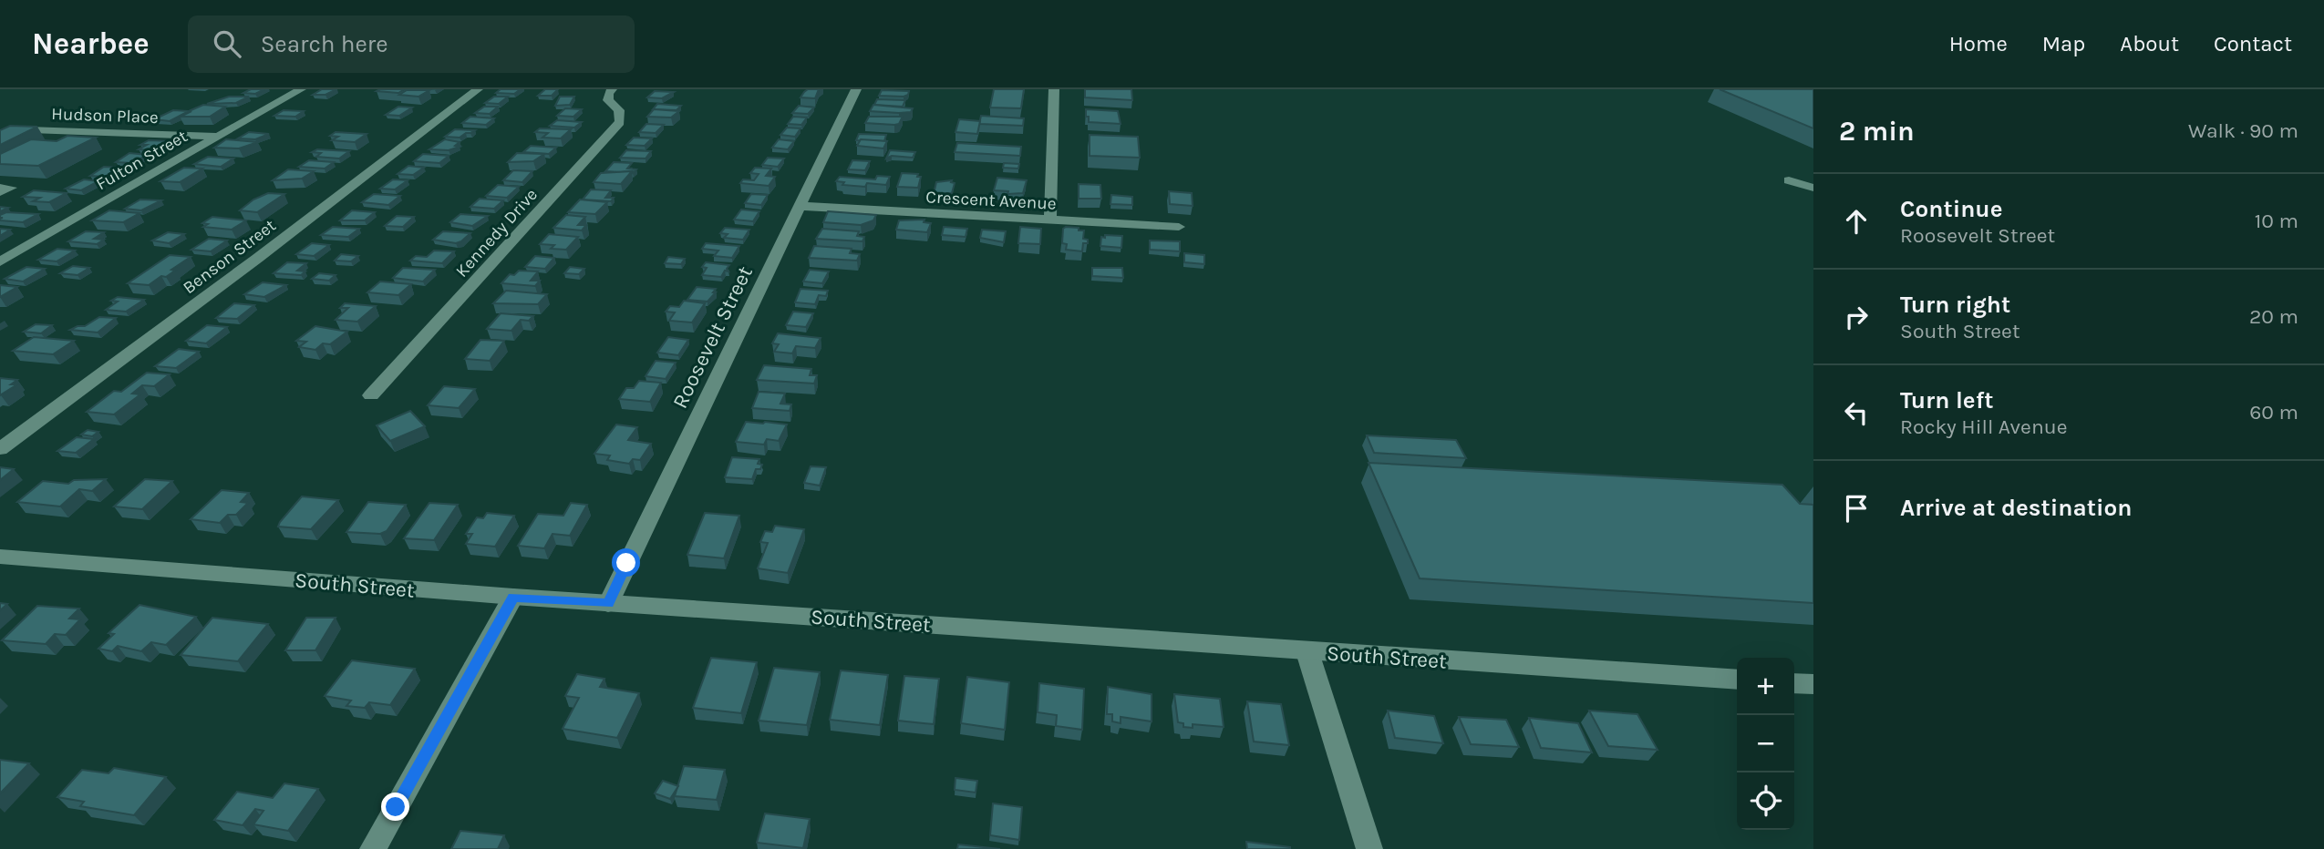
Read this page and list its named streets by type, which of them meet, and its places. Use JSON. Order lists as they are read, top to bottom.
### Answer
{
  "streets": {
    "street": [
      "Hudson Place",
      "Fulton Street",
      "Crescent Avenue",
      "Kennedy Drive",
      "Benson Street",
      "Roosevelt Street",
      "South Street"
    ]
  },
  "crossings": [
    ["Hudson Place", "Fulton Street"],
    ["Crescent Avenue", "Roosevelt Street"],
    ["Roosevelt Street", "South Street"]
  ],
  "page": {
    "header": "Nearbee",
    "search": "Search here",
    "nav": [
      "Home",
      "Map",
      "About",
      "Contact"
    ],
    "heading": ["2 min", "Walk · 90 m"],
    "list": [
      ["Continue", "Roosevelt Street", "10 m"],
      ["Turn right", "South Street", "20 m"],
      ["Turn left", "Rocky Hill Avenue", "60 m"],
      "Arrive at destination"
    ],
    "map_buttons": ["+", "−"]
  }
}
